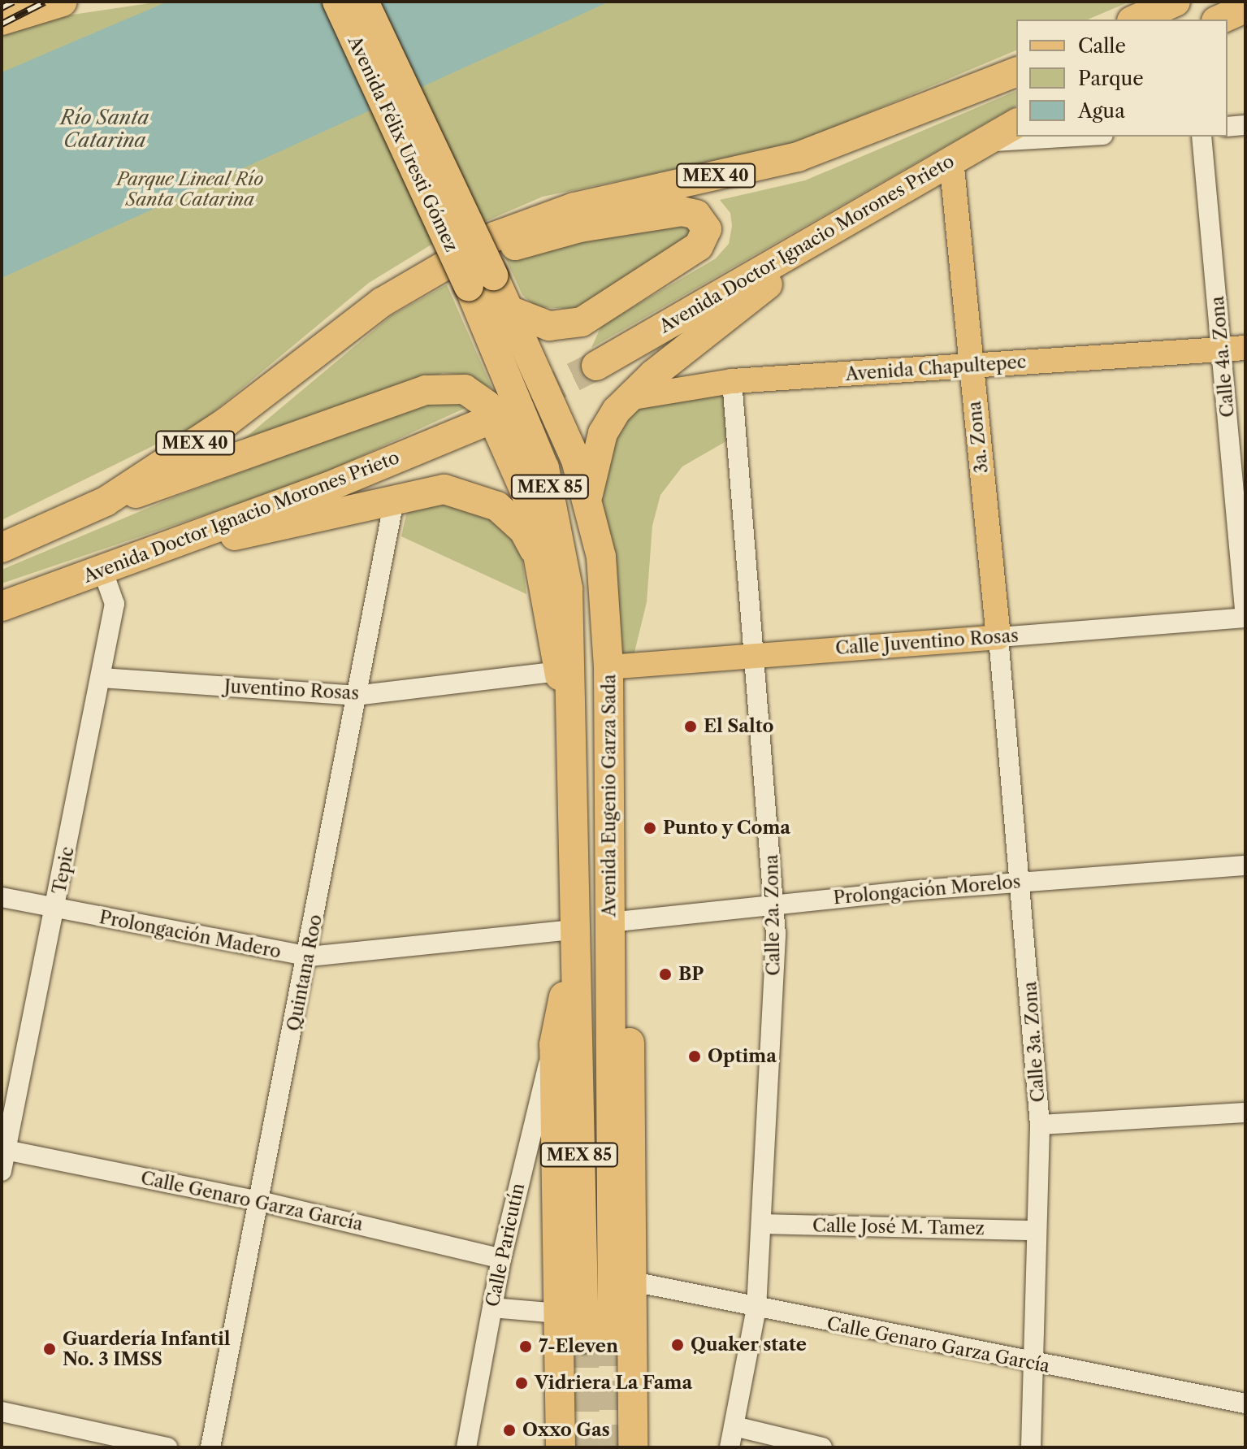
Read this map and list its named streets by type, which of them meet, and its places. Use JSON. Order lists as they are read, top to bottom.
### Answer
{
  "streets": {
    "highway": [
      "Avenida Félix Uresti Gómez",
      "MEX 40",
      "Avenida Doctor Ignacio Morones Prieto",
      "MEX 85",
      "Avenida Eugenio Garza Sada"
    ],
    "main road": ["Avenida Chapultepec", "3a. Zona", "Calle Juventino Rosas"],
    "street": [
      "Calle 4a. Zona",
      "Juventino Rosas",
      "Tepic",
      "Prolongación Morelos",
      "Calle 2a. Zona",
      "Prolongación Madero",
      "Quintana Roo",
      "Calle 3a. Zona",
      "Calle Genaro Garza García",
      "Calle José M. Tamez",
      "Calle Paricutín"
    ]
  },
  "crossings": [
    ["Avenida Félix Uresti Gómez", "Avenida Eugenio Garza Sada"],
    ["Avenida Doctor Ignacio Morones Prieto", "3a. Zona"],
    ["Avenida Doctor Ignacio Morones Prieto", "Tepic"],
    ["Calle 4a. Zona", "Avenida Chapultepec"],
    ["Calle 4a. Zona", "Calle Juventino Rosas"],
    ["Avenida Chapultepec", "3a. Zona"],
    ["Avenida Chapultepec", "Calle 2a. Zona"],
    ["3a. Zona", "Calle Juventino Rosas"],
    ["3a. Zona", "Calle 3a. Zona"],
    ["Calle Juventino Rosas", "Avenida Eugenio Garza Sada"],
    ["Calle Juventino Rosas", "Calle 2a. Zona"],
    ["Calle Juventino Rosas", "Calle 3a. Zona"],
    ["Juventino Rosas", "Tepic"],
    ["Juventino Rosas", "Quintana Roo"],
    ["Avenida Eugenio Garza Sada", "Prolongación Morelos"],
    ["Avenida Eugenio Garza Sada", "Prolongación Madero"],
    ["Tepic", "Prolongación Madero"],
    ["Tepic", "Calle Genaro Garza García"],
    ["Prolongación Morelos", "Calle 2a. Zona"],
    ["Prolongación Morelos", "Calle 3a. Zona"],
    ["Calle 2a. Zona", "Calle Genaro Garza García"],
    ["Calle 2a. Zona", "Calle José M. Tamez"],
    ["Prolongación Madero", "Quintana Roo"],
    ["Quintana Roo", "Calle Genaro Garza García"],
    ["Calle 3a. Zona", "Calle Genaro Garza García"],
    ["Calle 3a. Zona", "Calle José M. Tamez"],
    ["Calle Genaro Garza García", "Calle Paricutín"]
  ],
  "water": ["Río Santa Catarina"],
  "parks": ["Parque Lineal Río Santa Catarina"],
  "places": [
    "El Salto",
    "Punto y Coma",
    "BP",
    "Optima",
    "Quaker state",
    "7-Eleven",
    "Guardería Infantil No. 3 IMSS",
    "Vidriera La Fama",
    "Oxxo Gas"
  ],
  "legend": ["Calle", "Parque", "Agua"]
}
